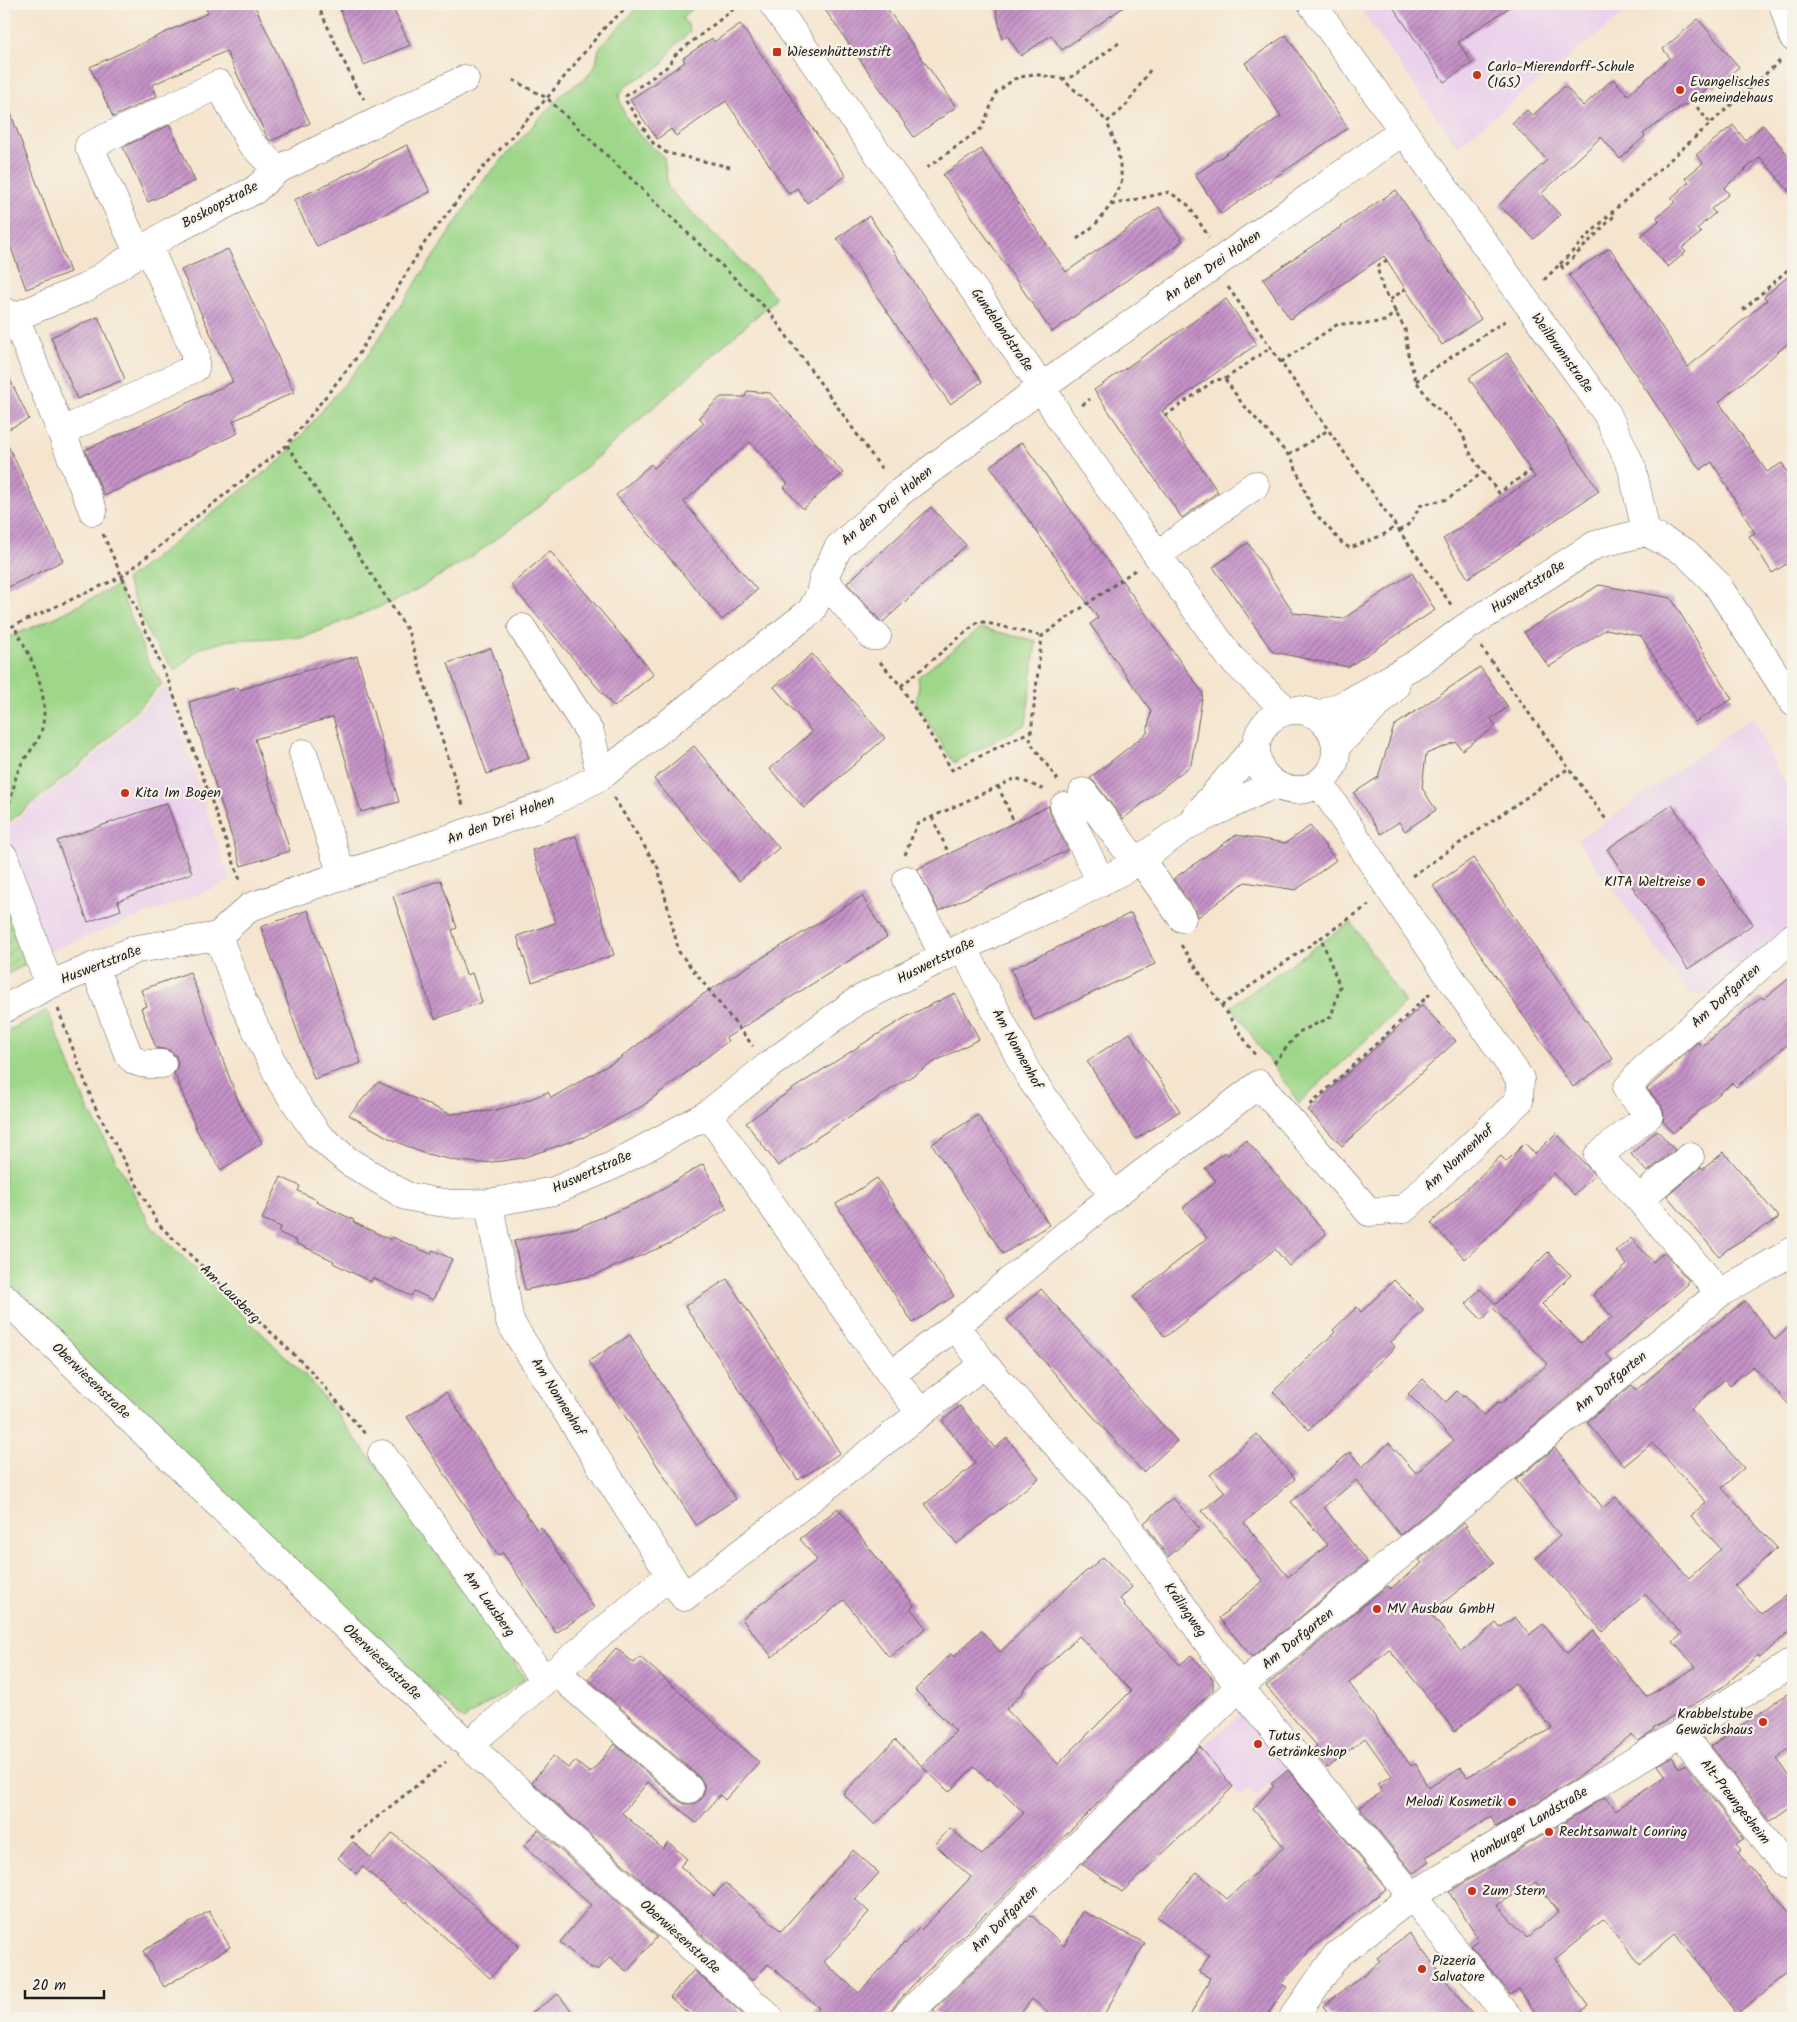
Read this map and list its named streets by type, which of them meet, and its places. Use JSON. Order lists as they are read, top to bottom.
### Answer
{
  "streets": {
    "street": [
      "Boskoopstraße",
      "An den Drei Hohen",
      "Gundelandstraße",
      "Weilbrunnstraße",
      "Huswertstraße",
      "Am Dorfgarten",
      "Am Nonnenhof",
      "Am Lausberg",
      "Oberwiesenstraße",
      "Krälingweg",
      "Alt-Preungesheim",
      "Homburger Landstraße"
    ]
  },
  "crossings": [
    ["An den Drei Hohen", "Gundelandstraße"],
    ["An den Drei Hohen", "Weilbrunnstraße"],
    ["An den Drei Hohen", "Huswertstraße"],
    ["Gundelandstraße", "Huswertstraße"],
    ["Gundelandstraße", "Am Nonnenhof"],
    ["Weilbrunnstraße", "Huswertstraße"],
    ["Huswertstraße", "Am Nonnenhof"],
    ["Huswertstraße", "Am Lausberg"],
    ["Am Dorfgarten", "Krälingweg"],
    ["Am Nonnenhof", "Krälingweg"],
    ["Krälingweg", "Homburger Landstraße"],
    ["Alt-Preungesheim", "Homburger Landstraße"]
  ],
  "places": {
    "transit": ["Wiesenhüttenstift"],
    "other": [
      "Carlo-Mierendorff-Schule (IGS)",
      "Evangelisches Gemeindehaus",
      "Kita Im Bogen",
      "KITA Weltreise",
      "MV Ausbau GmbH",
      "Krabbelstube Gewächshaus",
      "Tutus Getränkeshop",
      "Melodi Kosmetik",
      "Rechtsanwalt Conring",
      "Zum Stern",
      "Pizzeria Salvatore"
    ]
  },
  "scale_bar": "20 m"
}
